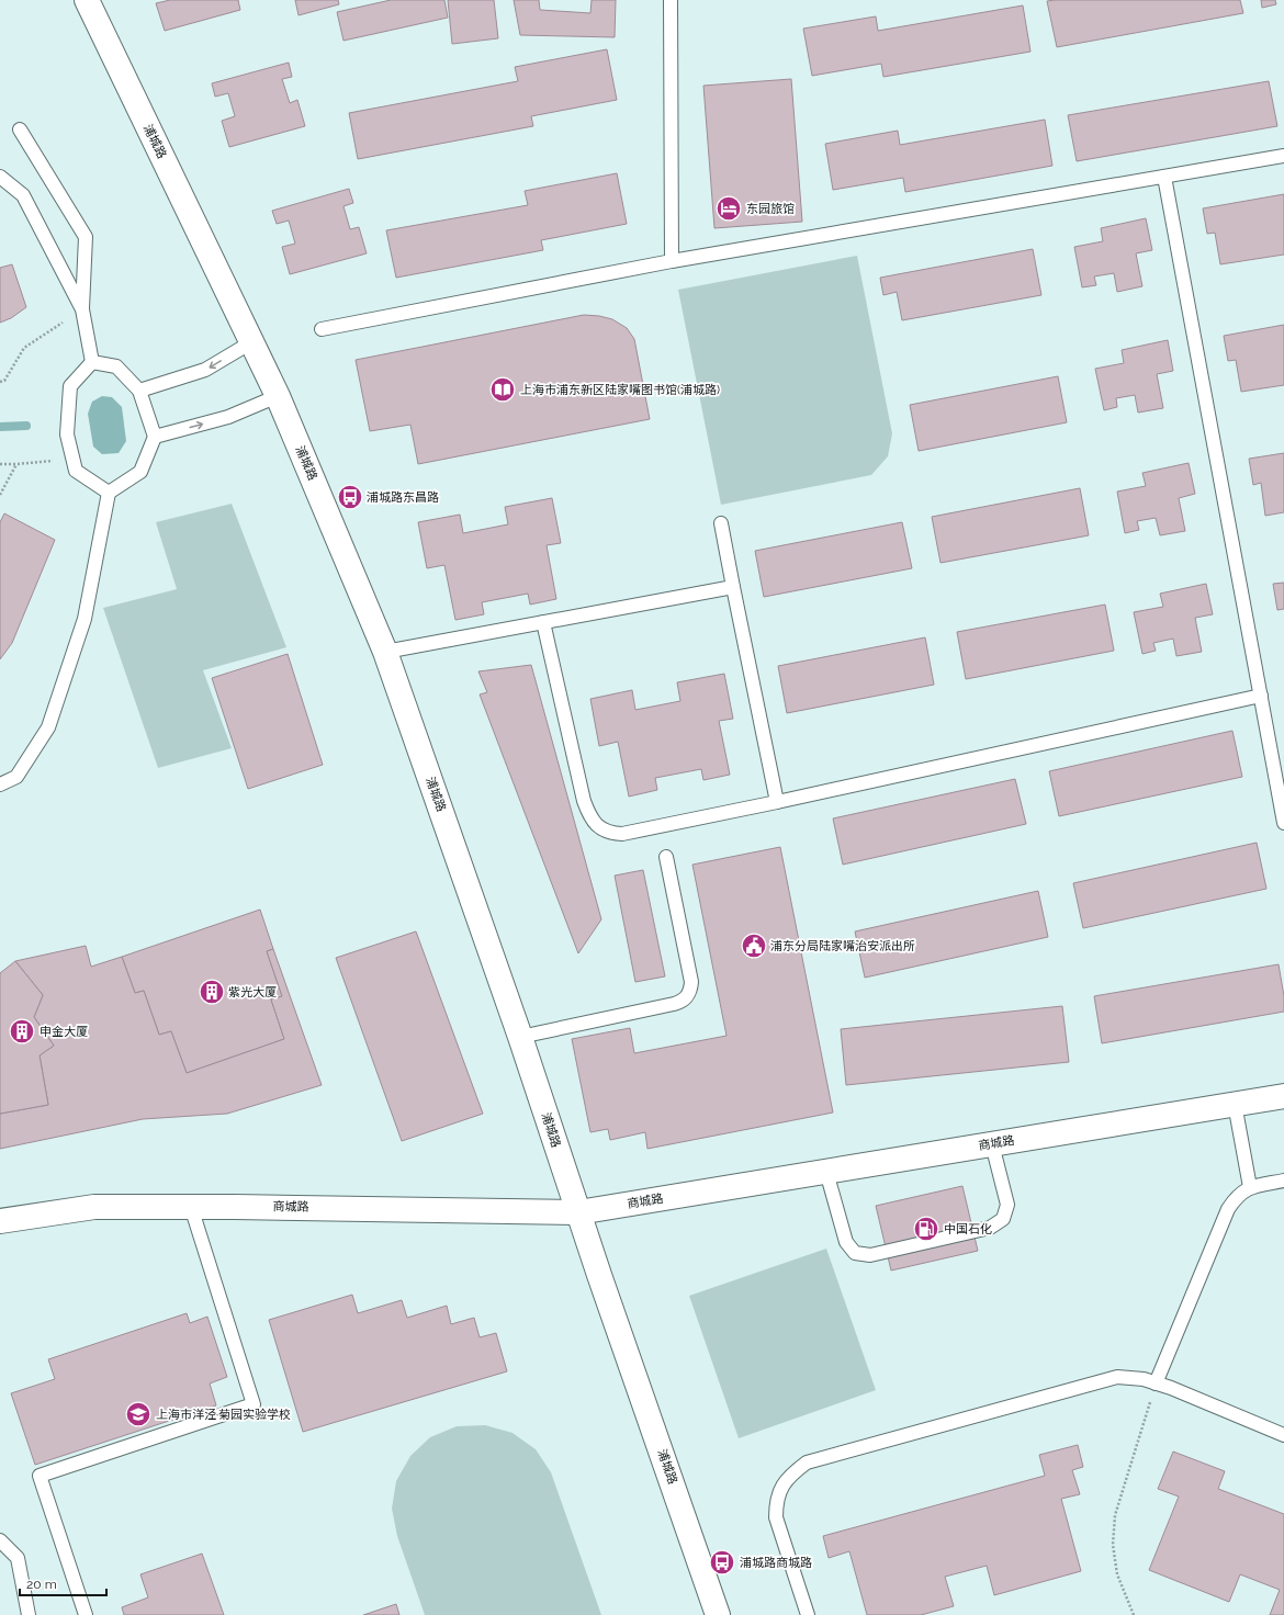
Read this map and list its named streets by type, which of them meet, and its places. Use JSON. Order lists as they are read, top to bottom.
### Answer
{
  "streets": {
    "street": ["浦城路", "商城路"]
  },
  "crossings": [
    ["浦城路", "商城路"]
  ],
  "places": {
    "hotel": ["东园旅馆"],
    "library": ["上海市浦东新区陆家嘴图书馆(浦城路)"],
    "bus stop": ["浦城路东昌路", "浦城路商城路"],
    "public building": ["浦东分局陆家嘴治安派出所"],
    "building": ["紫光大厦", "申金大厦"],
    "fuel station": ["中国石化"],
    "school or university": ["上海市洋泾·菊园实验学校"]
  },
  "scale_bar": "20 m"
}
